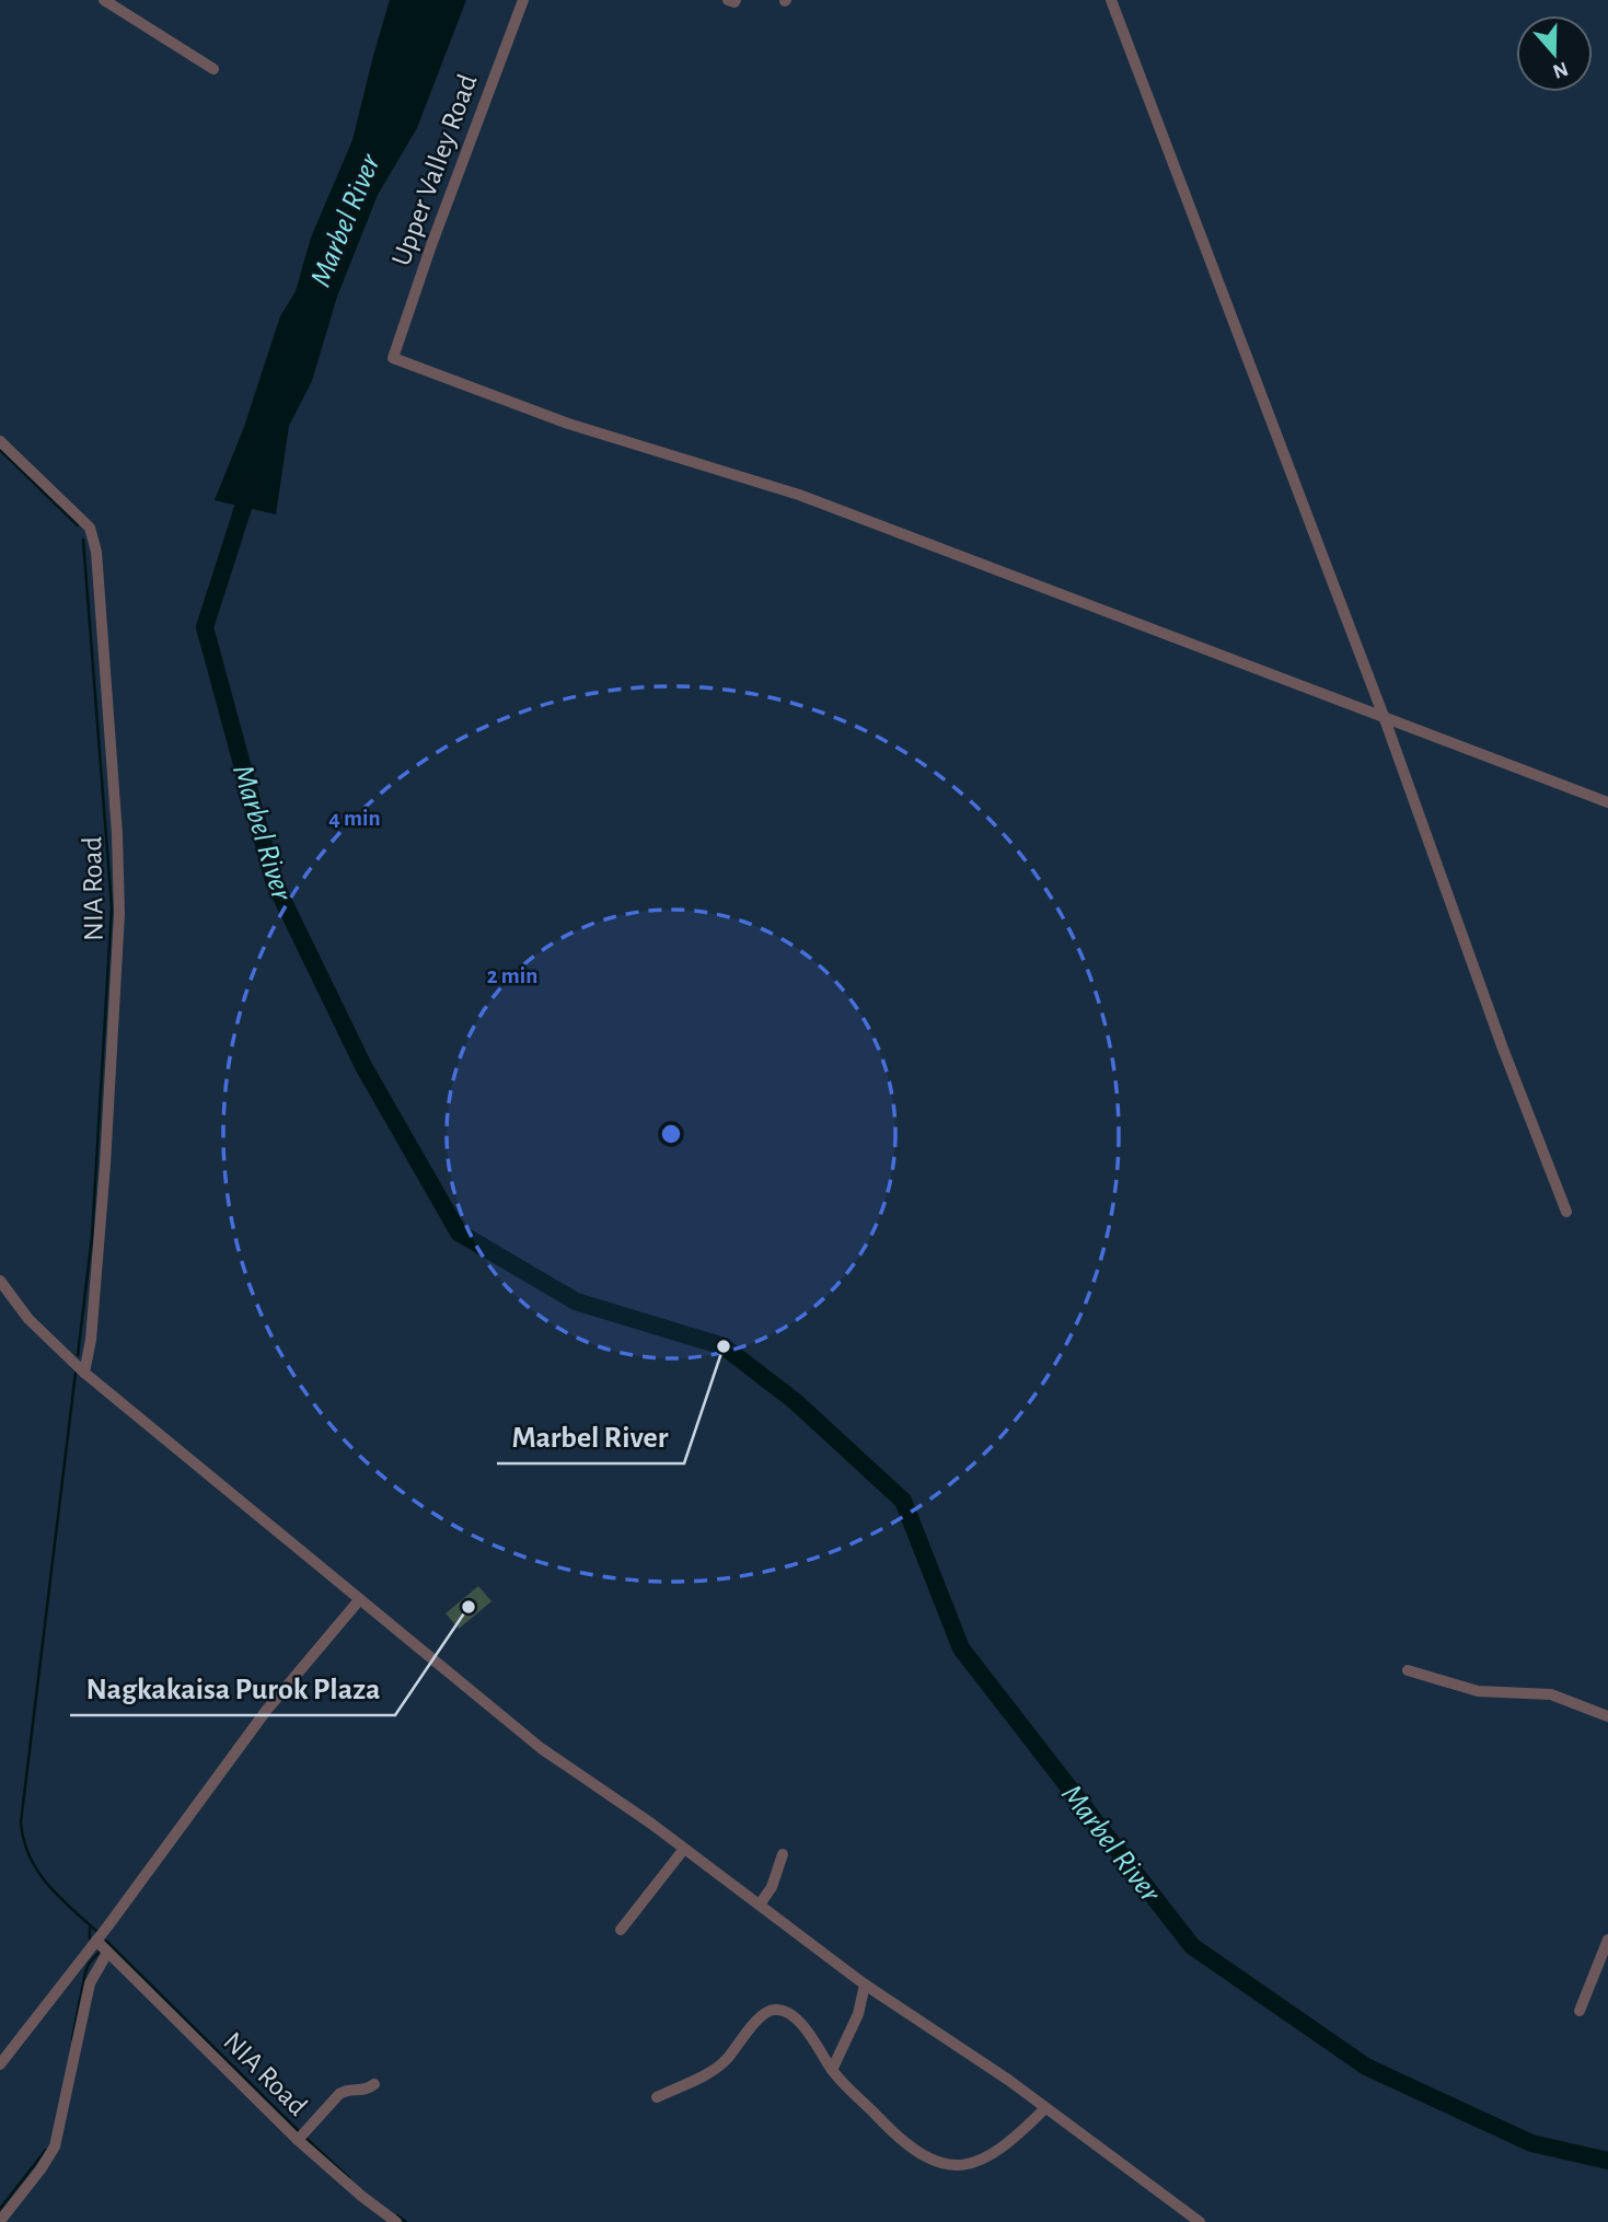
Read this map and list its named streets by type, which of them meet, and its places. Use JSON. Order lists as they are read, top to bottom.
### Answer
{
  "streets": {
    "street": ["Upper Valley Road", "NIA Road"]
  },
  "water": ["Marbel River"],
  "places": ["Marbel River", "Nagkakaisa Purok Plaza"],
  "north": "bottom",
  "rings": ["4 min", "2 min"]
}
